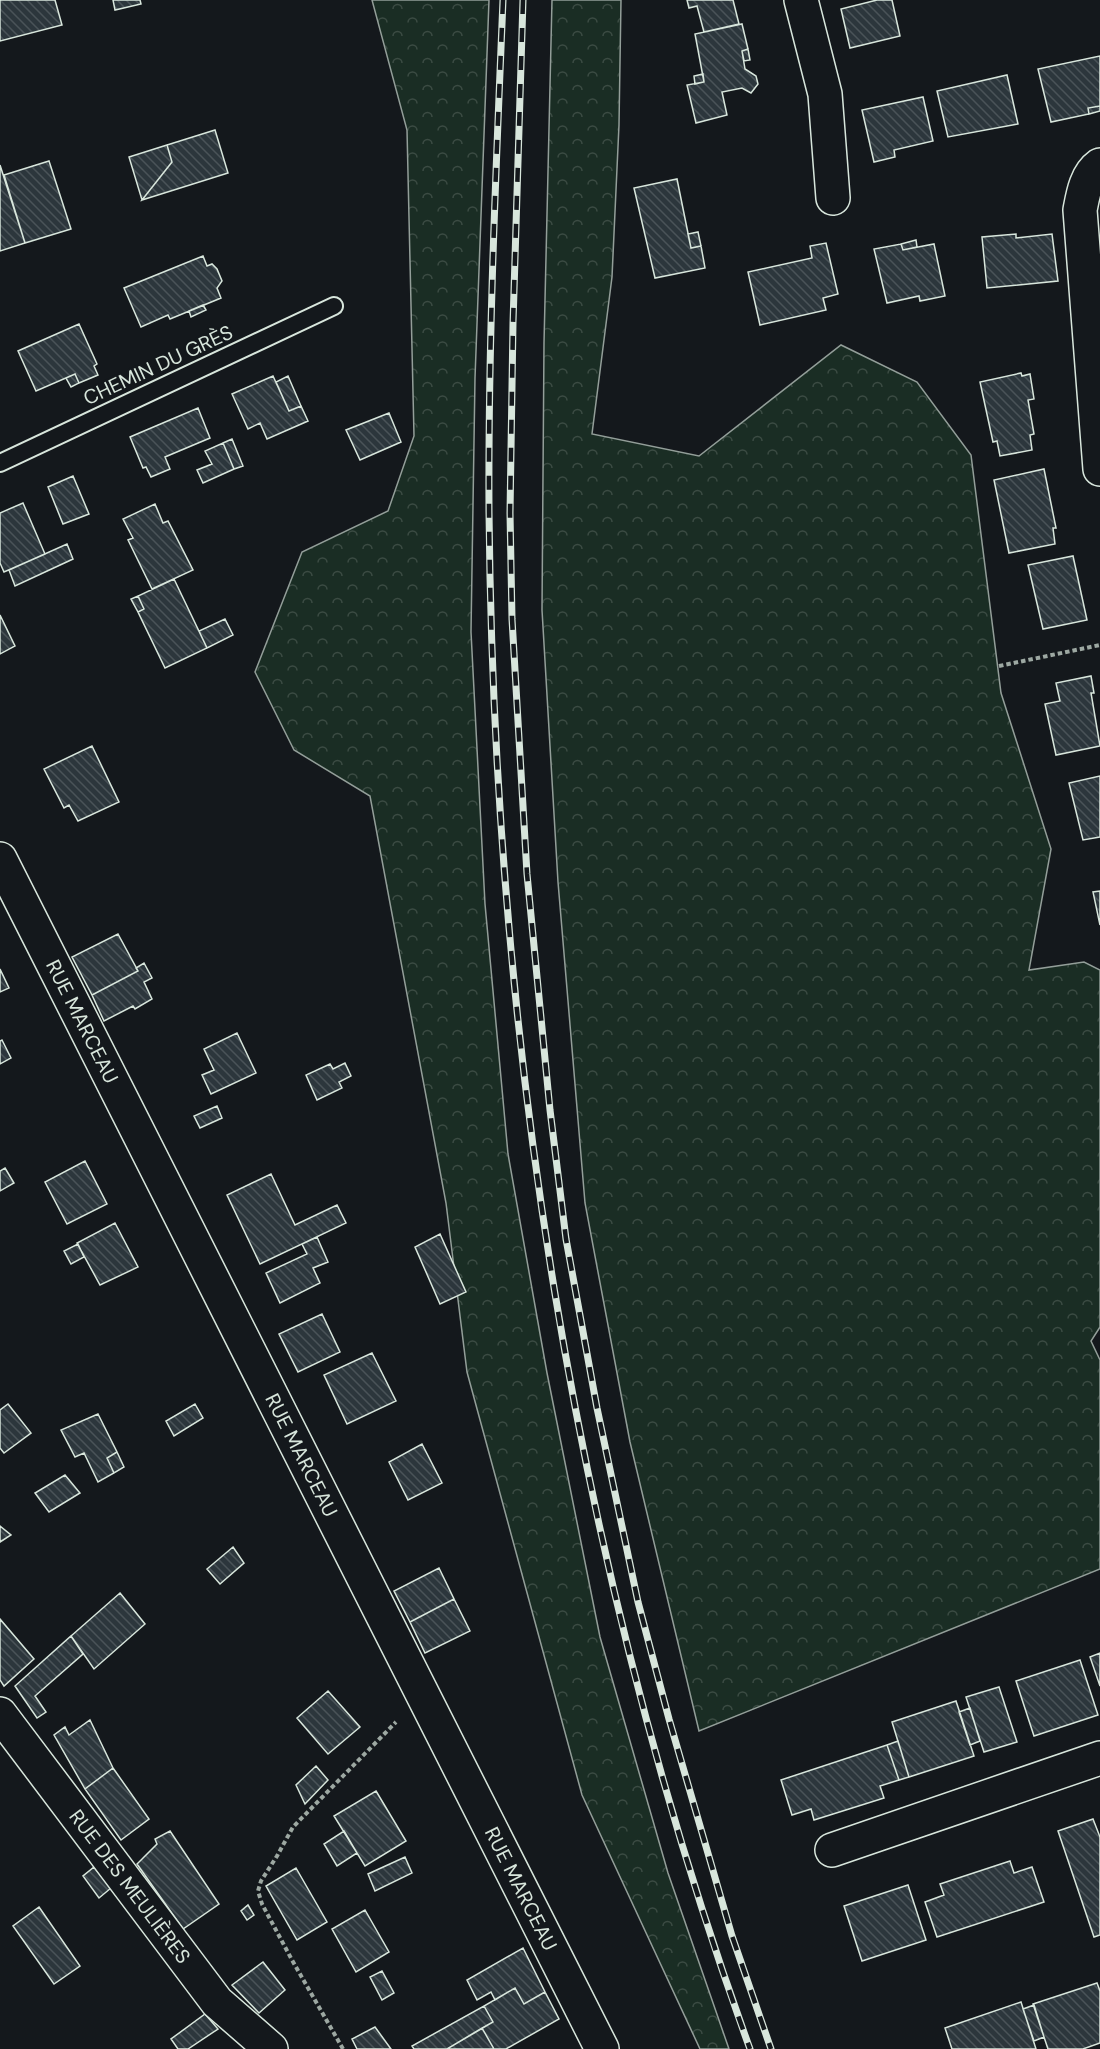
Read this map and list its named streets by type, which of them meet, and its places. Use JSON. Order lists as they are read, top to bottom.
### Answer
{
  "streets": {
    "main road": ["RUE MARCEAU", "RUE DES MEULIÈRES"],
    "lane": ["CHEMIN DU GRÈS"]
  }
}
